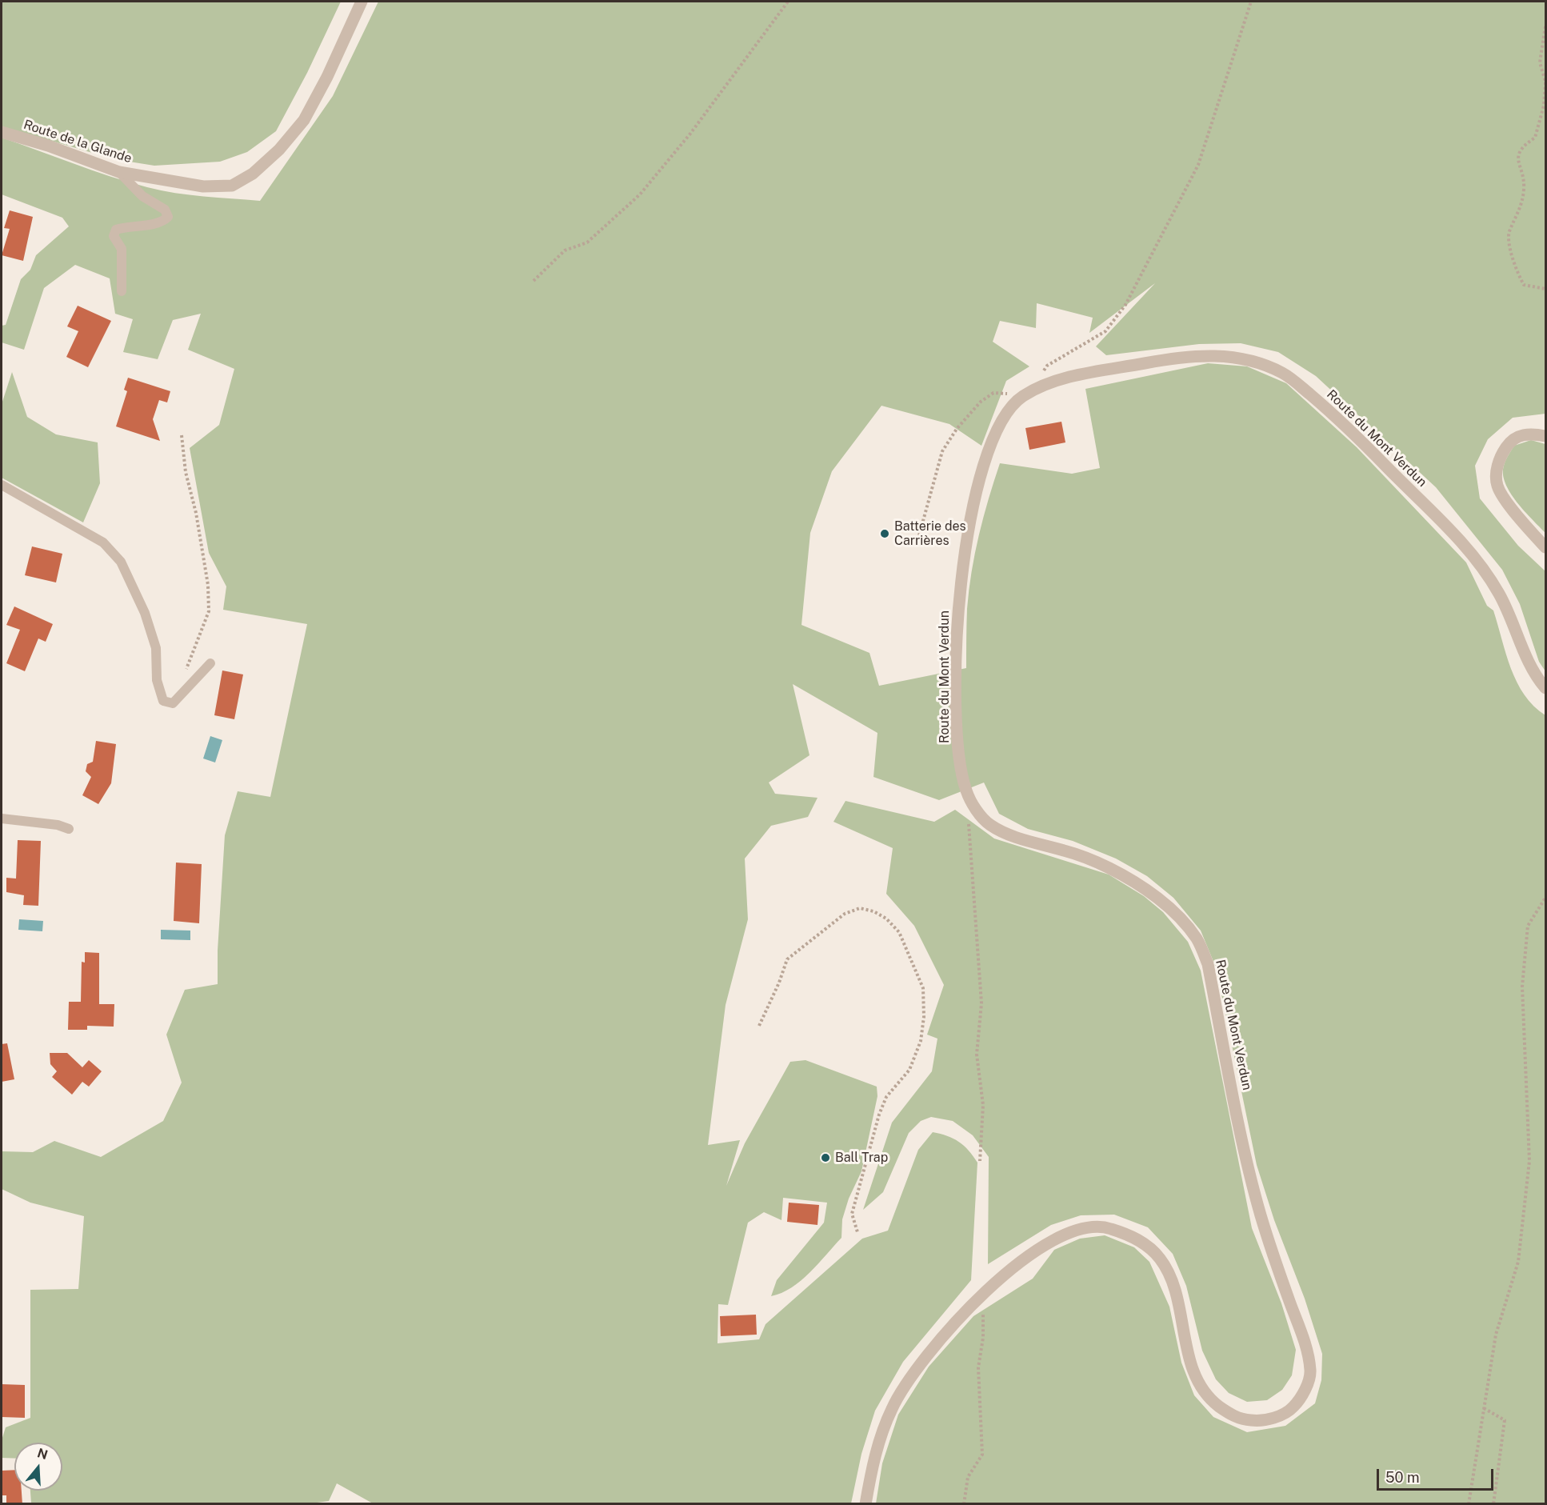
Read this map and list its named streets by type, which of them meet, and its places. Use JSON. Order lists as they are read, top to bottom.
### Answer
{
  "streets": {
    "street": ["Route de la Glande", "Route du Mont Verdun"]
  },
  "places": ["Batterie des Carrières", "Ball Trap"],
  "scale_bar": "50 m",
  "north": "top"
}
